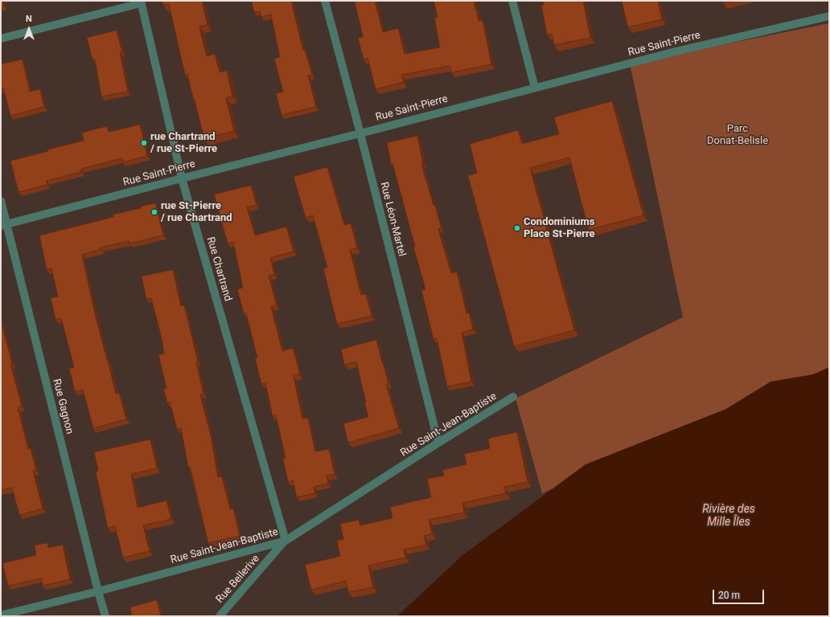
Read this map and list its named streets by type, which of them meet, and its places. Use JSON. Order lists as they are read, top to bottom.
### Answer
{
  "streets": {
    "street": [
      "Rue Saint-Pierre",
      "Rue Léon-Martel",
      "Rue Chartrand",
      "Rue Gagnon",
      "Rue Saint-Jean-Baptiste",
      "Rue Bellerive"
    ]
  },
  "crossings": [
    ["Rue Saint-Pierre", "Rue Léon-Martel"],
    ["Rue Saint-Pierre", "Rue Chartrand"],
    ["Rue Saint-Pierre", "Rue Gagnon"],
    ["Rue Léon-Martel", "Rue Saint-Jean-Baptiste"],
    ["Rue Chartrand", "Rue Saint-Jean-Baptiste"],
    ["Rue Chartrand", "Rue Bellerive"],
    ["Rue Gagnon", "Rue Saint-Jean-Baptiste"],
    ["Rue Saint-Jean-Baptiste", "Rue Bellerive"]
  ],
  "water": ["Rivière des Mille Îles"],
  "parks": ["Parc Donat-Belisle"],
  "places": ["rue Chartrand / rue St-Pierre", "rue St-Pierre / rue Chartrand", "Condominiums Place St-Pierre"],
  "scale_bar": "20 m",
  "north": "top"
}
